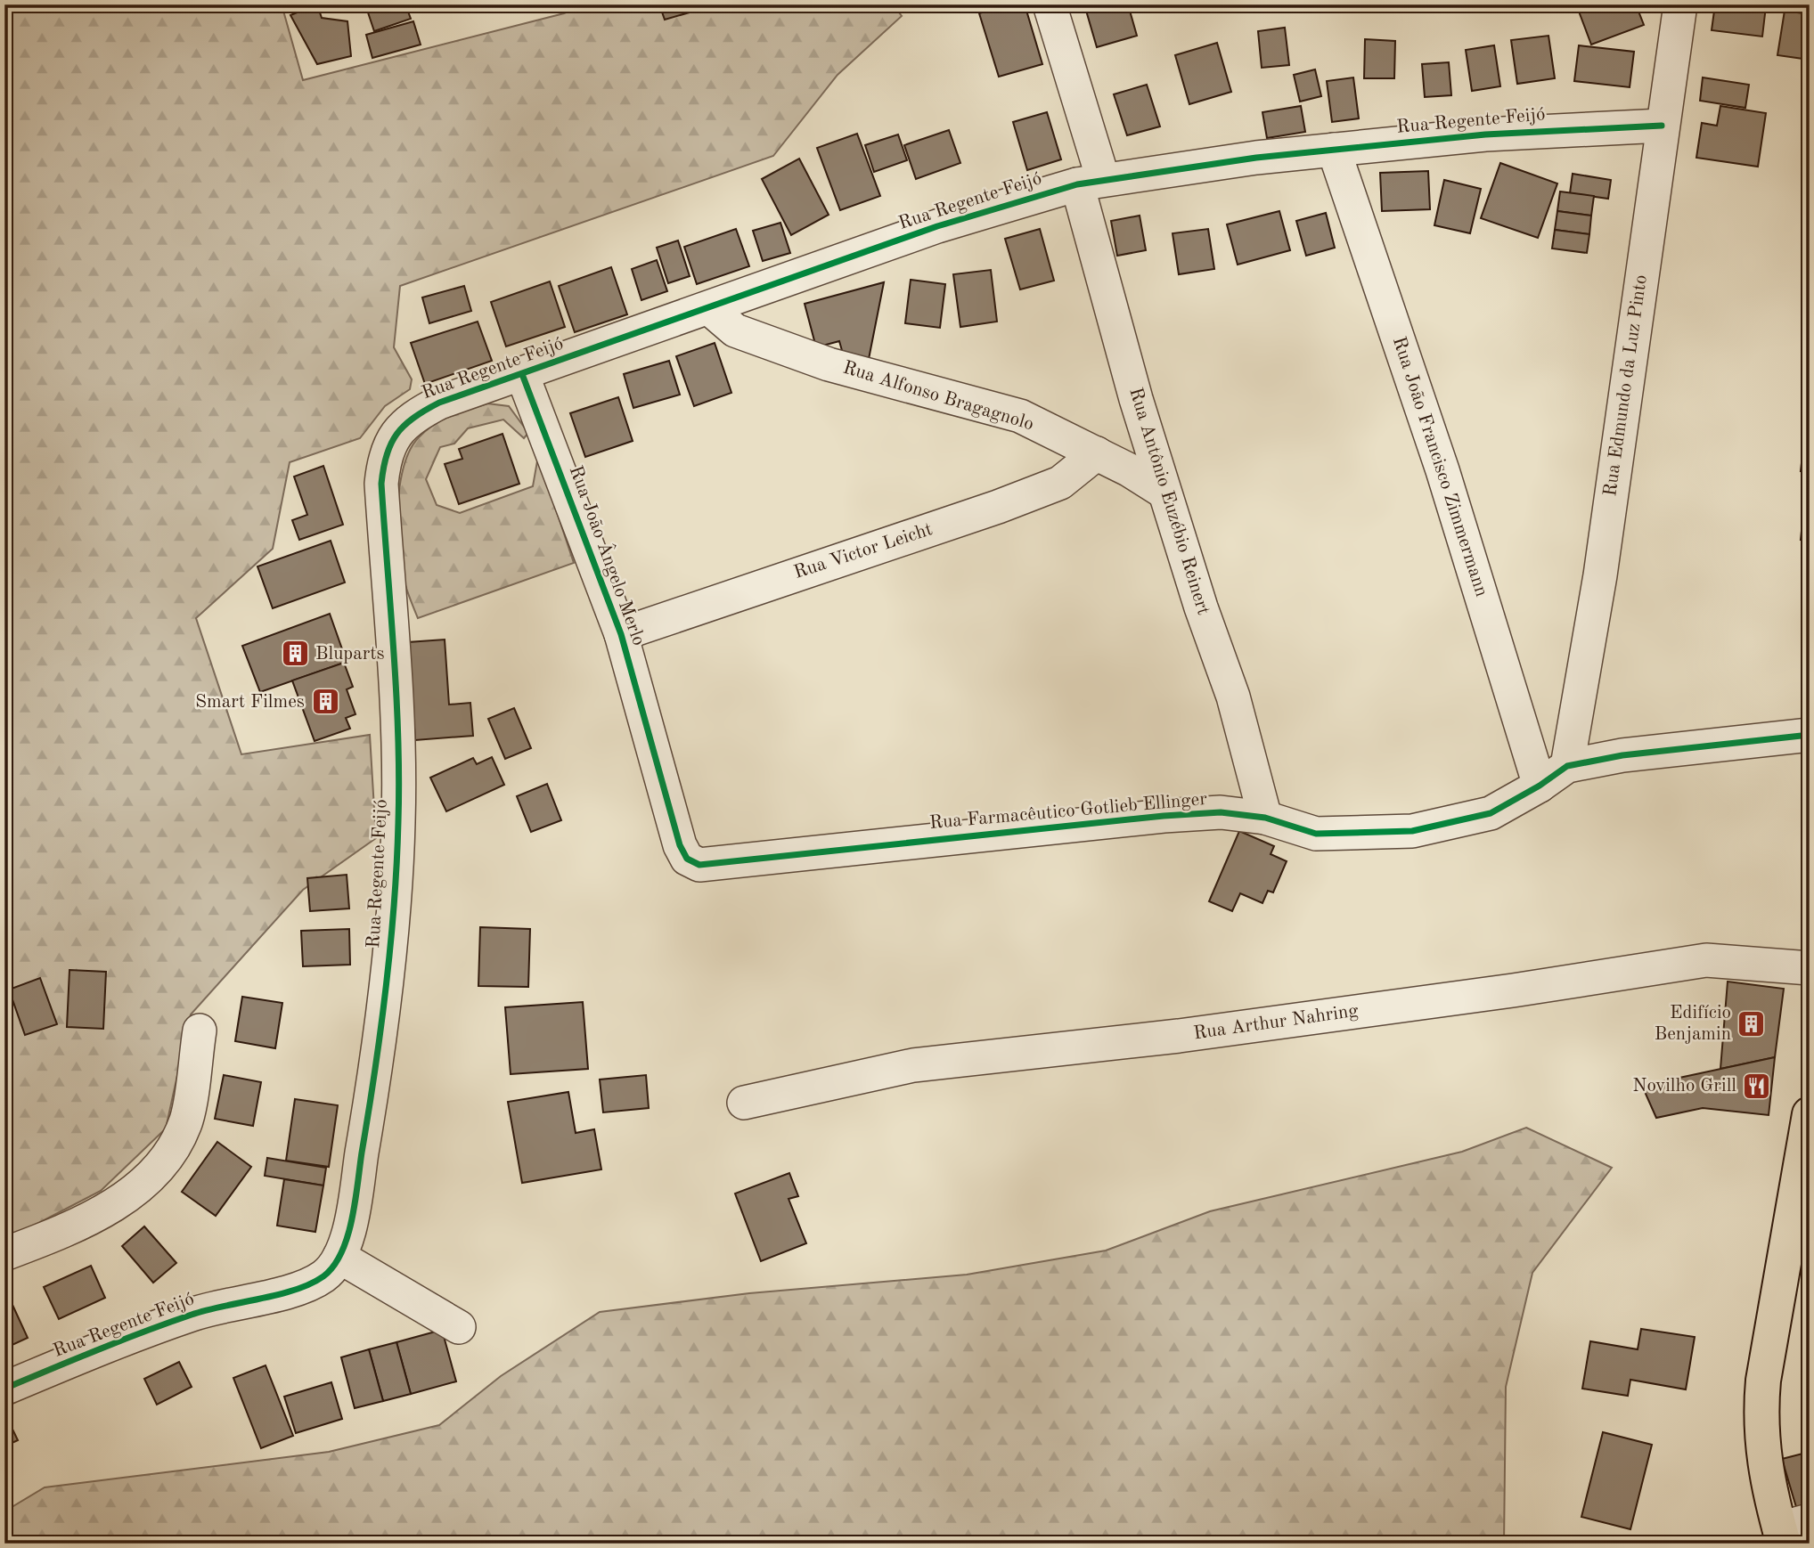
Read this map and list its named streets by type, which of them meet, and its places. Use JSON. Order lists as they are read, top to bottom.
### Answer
{
  "streets": {
    "street": [
      "Rua Regente Feijó",
      "Rua Edmundo da Luz Pinto",
      "Rua Alfonso Bragagnolo",
      "Rua João Francisco Zimmermann",
      "Rua Antônio Euzébio Reinert",
      "Rua Victor Leicht",
      "Rua João Ângelo Merlo",
      "Rua Farmacêutico Gotlieb Ellinger",
      "Rua Arthur Nahring"
    ]
  },
  "crossings": [
    ["Rua Regente Feijó", "Rua Edmundo da Luz Pinto"],
    ["Rua Regente Feijó", "Rua Alfonso Bragagnolo"],
    ["Rua Regente Feijó", "Rua João Francisco Zimmermann"],
    ["Rua Regente Feijó", "Rua Antônio Euzébio Reinert"],
    ["Rua Regente Feijó", "Rua João Ângelo Merlo"],
    ["Rua Edmundo da Luz Pinto", "Rua Farmacêutico Gotlieb Ellinger"],
    ["Rua Alfonso Bragagnolo", "Rua Antônio Euzébio Reinert"],
    ["Rua Alfonso Bragagnolo", "Rua Victor Leicht"],
    ["Rua João Francisco Zimmermann", "Rua Farmacêutico Gotlieb Ellinger"],
    ["Rua Antônio Euzébio Reinert", "Rua Farmacêutico Gotlieb Ellinger"],
    ["Rua Victor Leicht", "Rua João Ângelo Merlo"],
    ["Rua João Ângelo Merlo", "Rua Farmacêutico Gotlieb Ellinger"]
  ],
  "places": {
    "building": ["Bluparts", "Smart Filmes", "Edifício Benjamin"],
    "restaurant": ["Novilho Grill"]
  }
}
